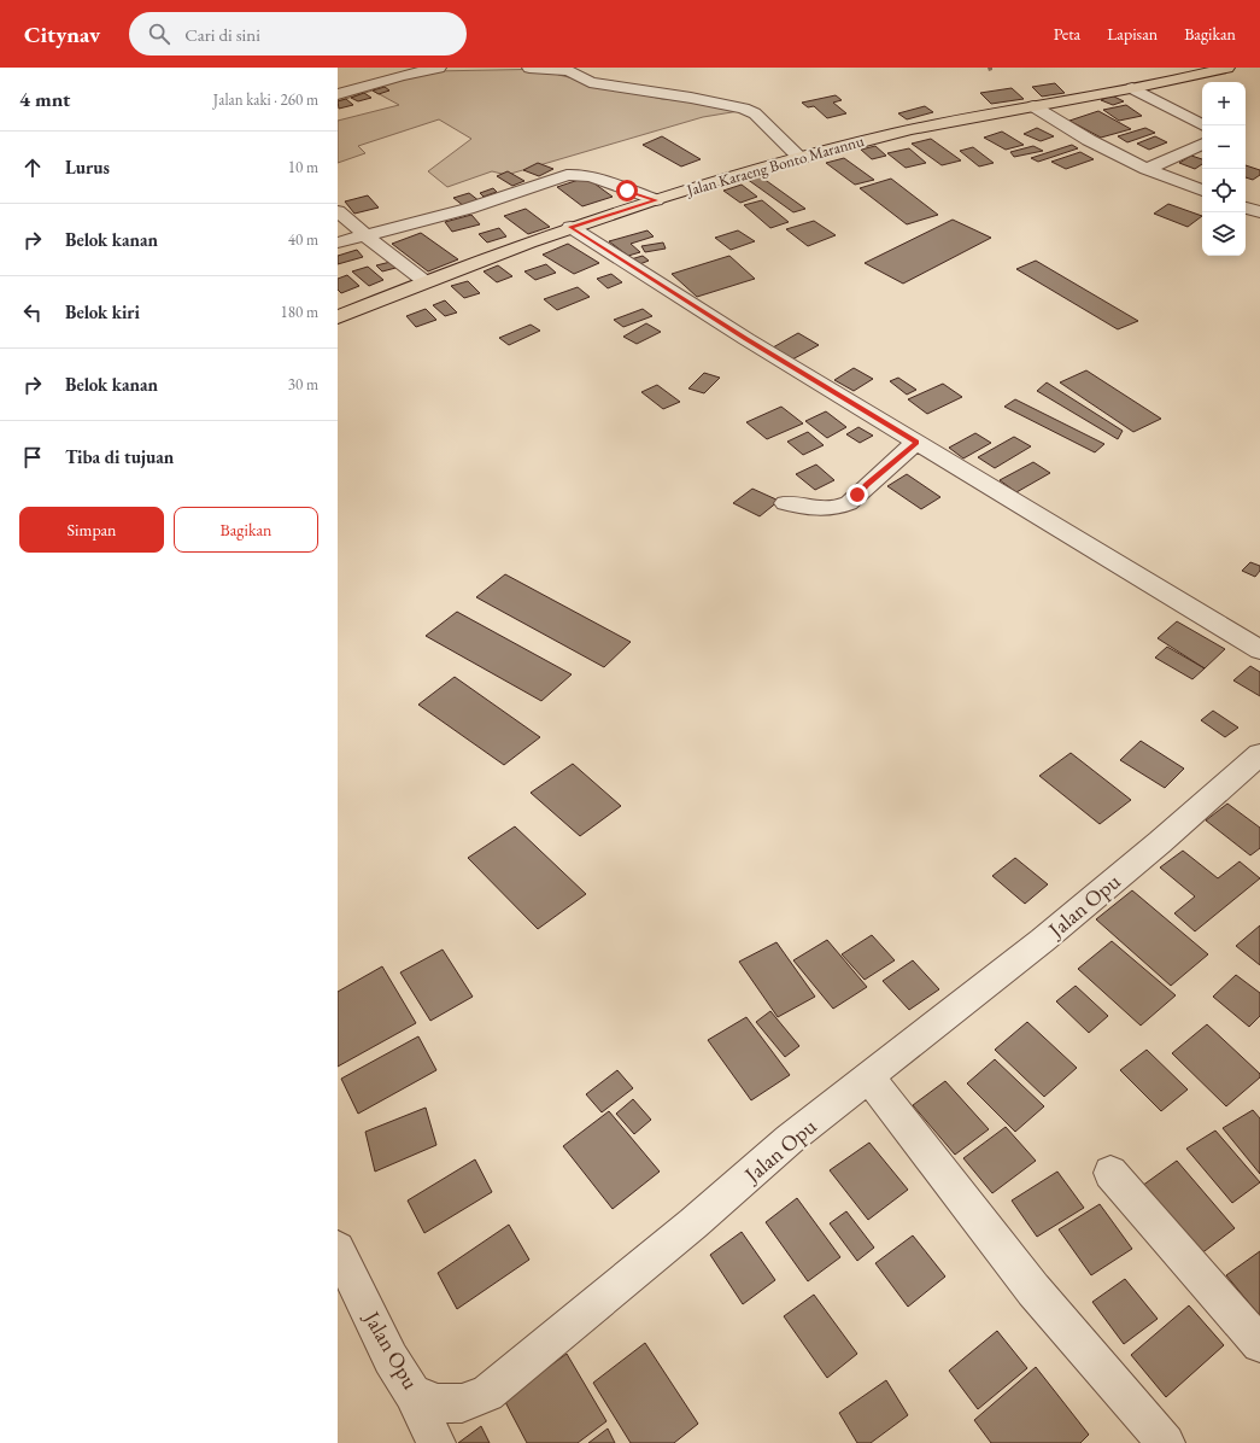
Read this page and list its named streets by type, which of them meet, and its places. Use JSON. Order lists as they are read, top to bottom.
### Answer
{
  "streets": {
    "main road": ["Jalan Karaeng Bonto Marannu"],
    "street": ["Jalan Opu"]
  },
  "page": {
    "header": "Citynav",
    "search": "Cari di sini",
    "nav": ["Peta", "Lapisan", "Bagikan"],
    "heading": ["4 mnt", "Jalan kaki · 260 m"],
    "map_buttons": ["+", "−"],
    "list": [
      ["Lurus", "10 m"],
      ["Belok kanan", "40 m"],
      ["Belok kiri", "180 m"],
      ["Belok kanan", "30 m"],
      "Tiba di tujuan"
    ],
    "buttons": ["Simpan", "Bagikan"]
  }
}
